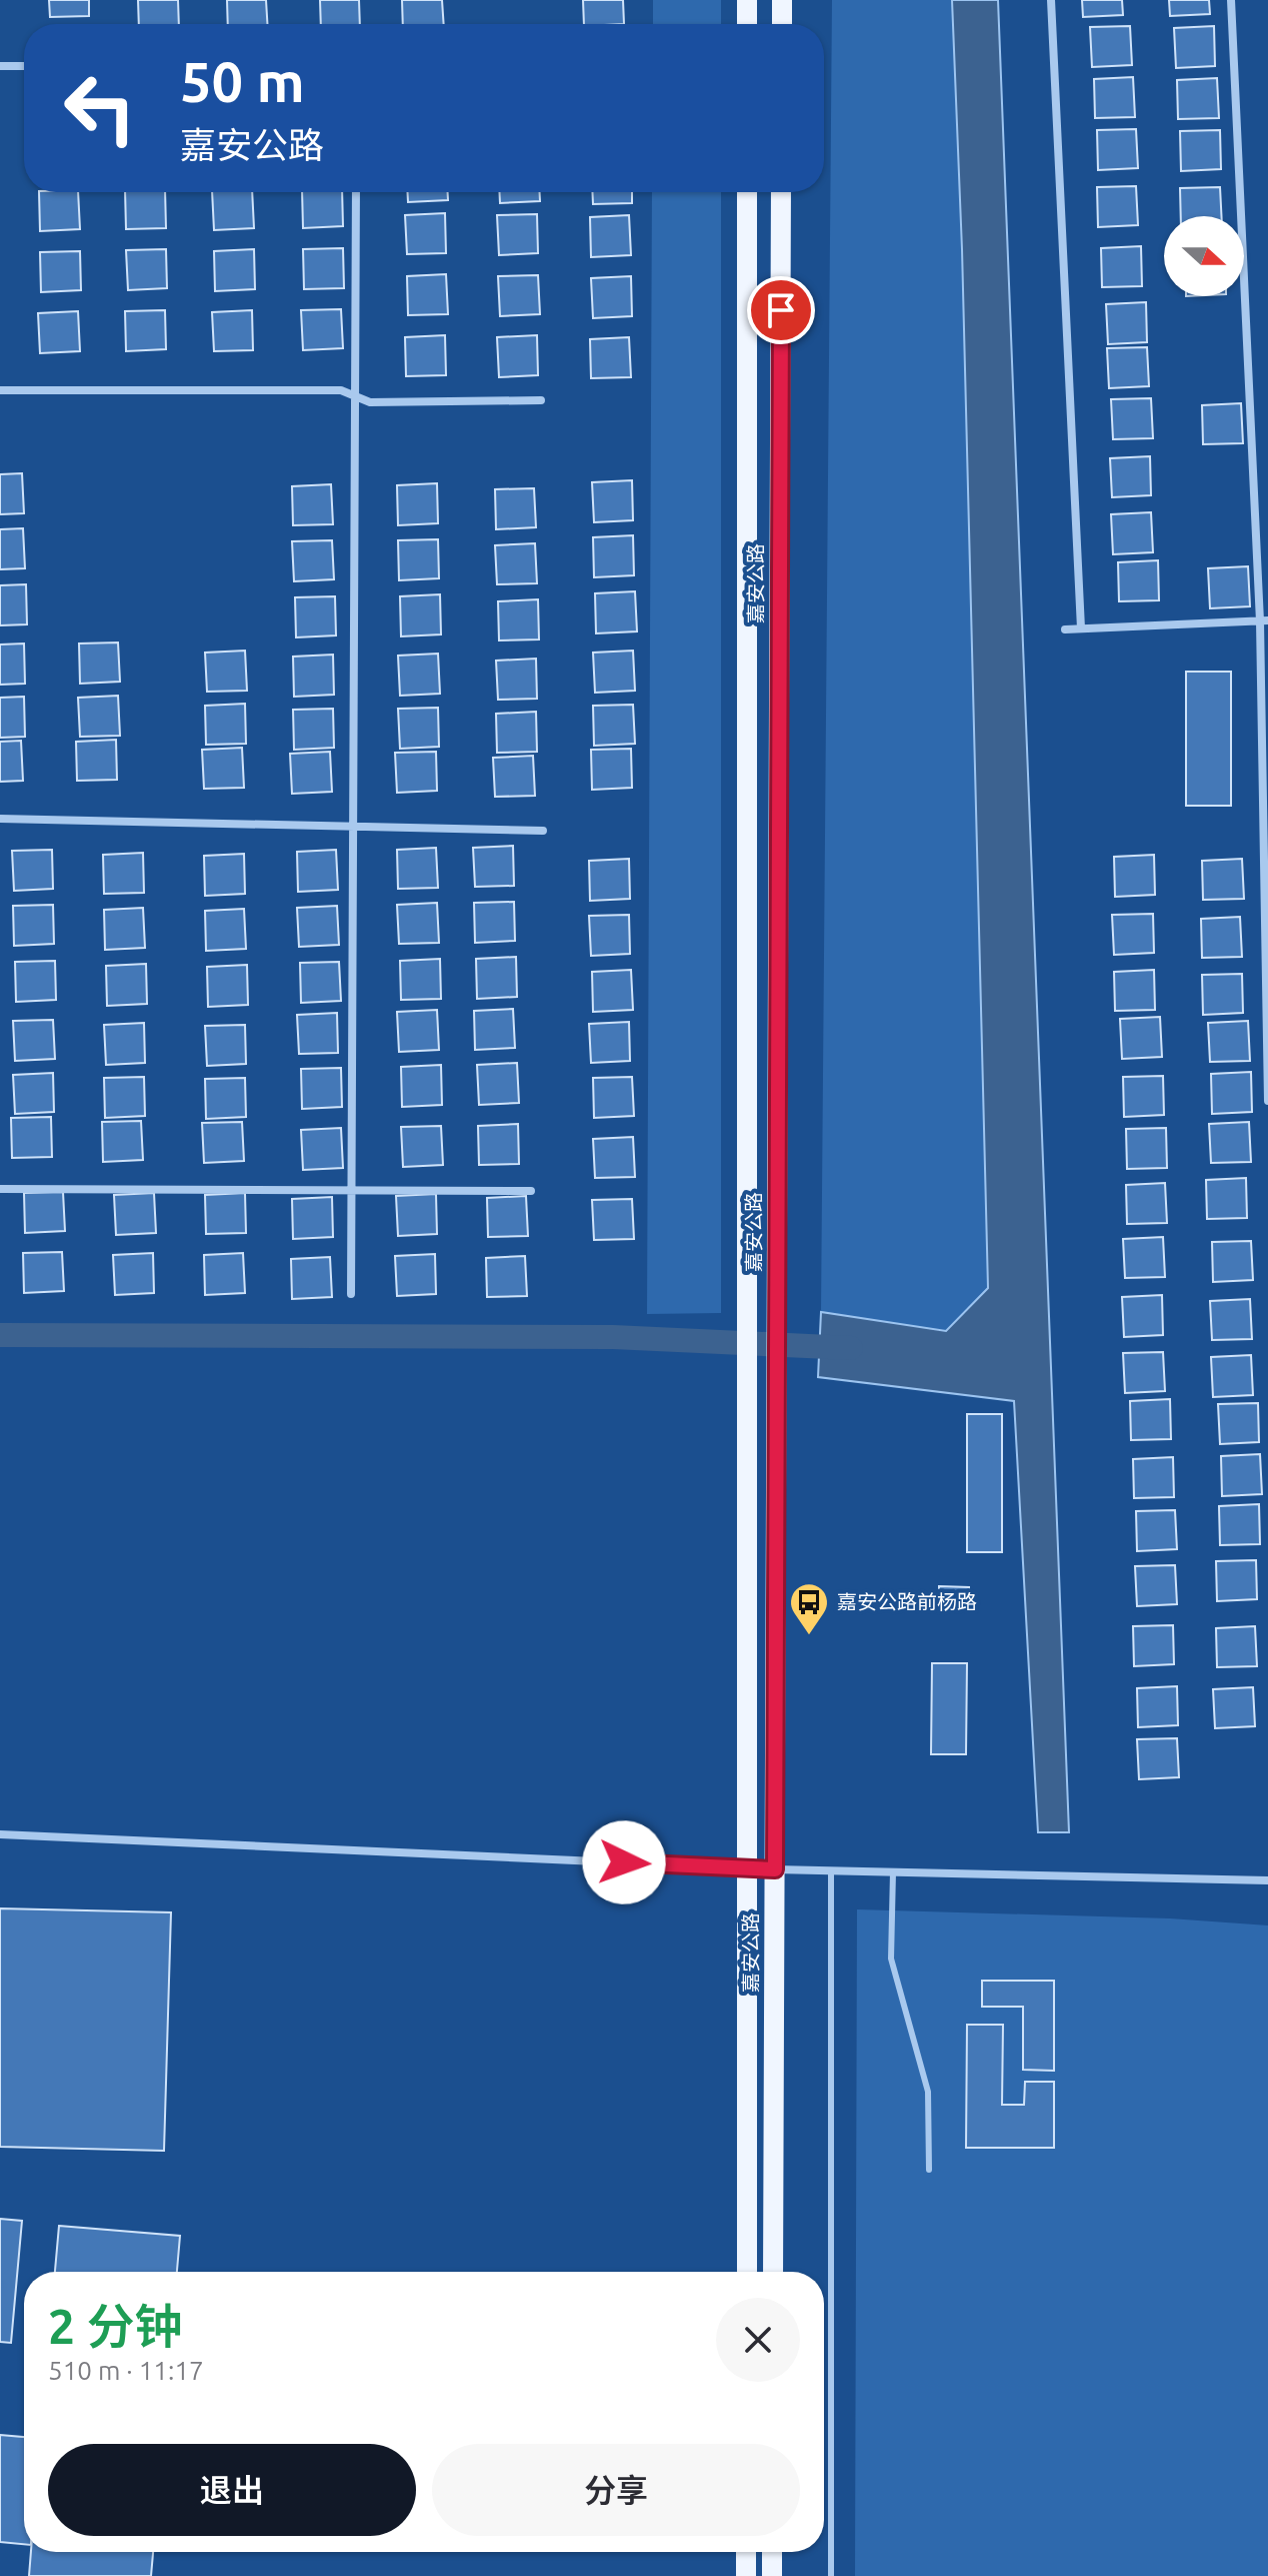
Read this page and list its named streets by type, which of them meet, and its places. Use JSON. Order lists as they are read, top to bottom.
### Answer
{
  "streets": {
    "main road": ["嘉安公路"]
  },
  "places": {
    "bus stop": ["嘉安公路前杨路"]
  },
  "north": "right",
  "page": {
    "turn": ["50 m", "嘉安公路"],
    "heading": ["2 分钟", "510 m · 11:17"],
    "buttons": ["退出", "分享"]
  }
}
